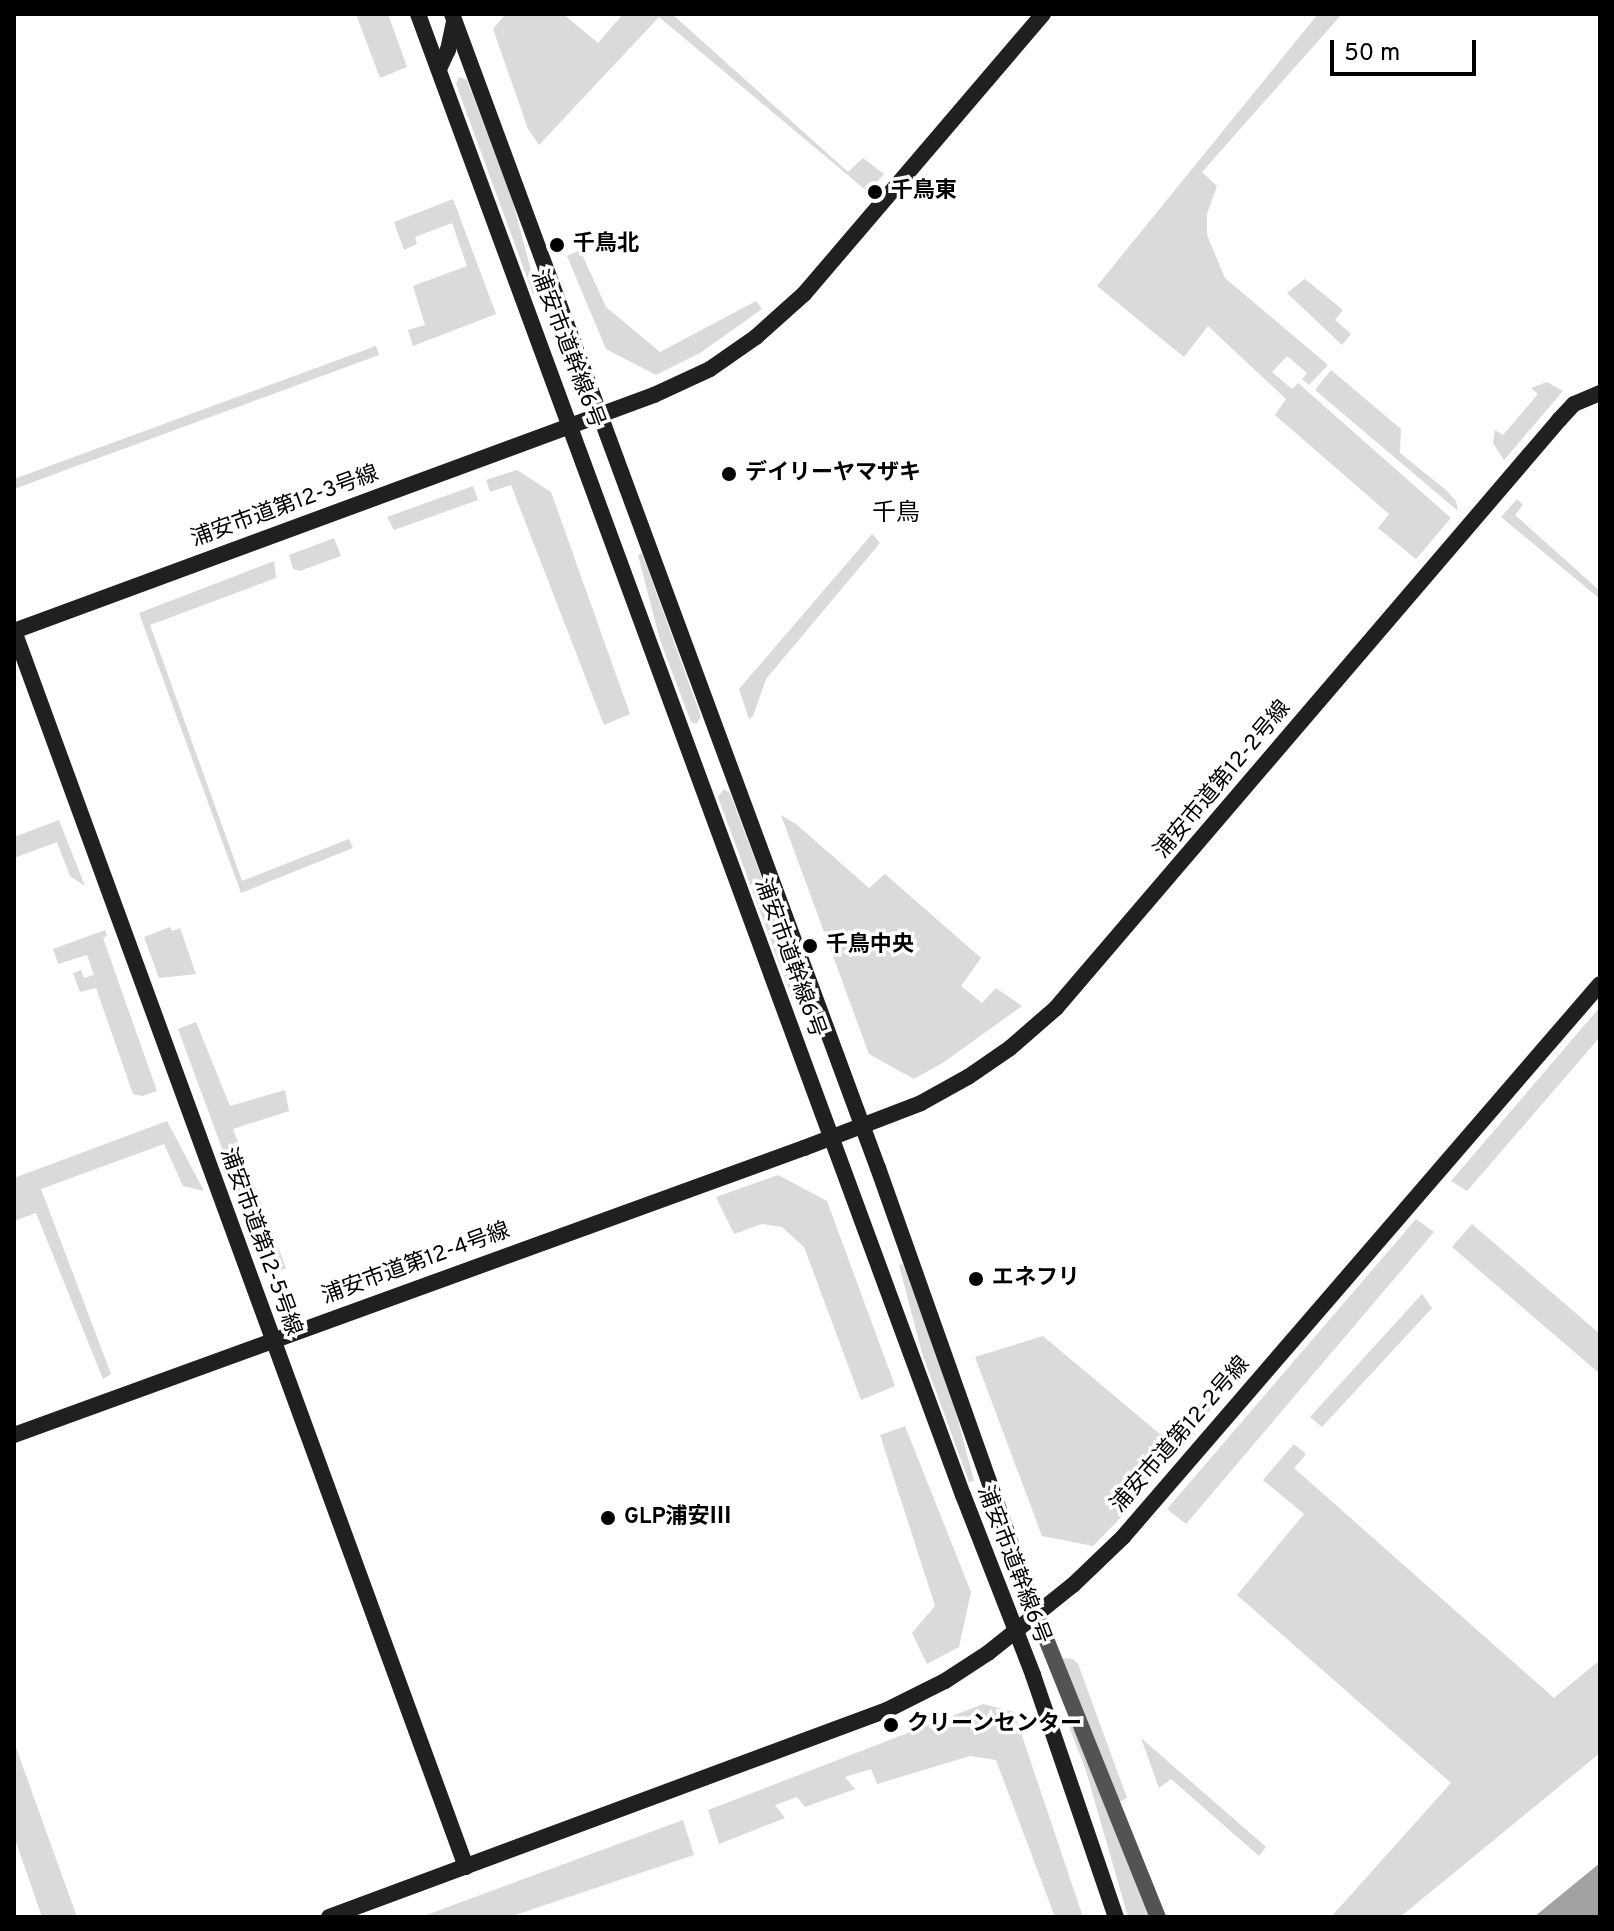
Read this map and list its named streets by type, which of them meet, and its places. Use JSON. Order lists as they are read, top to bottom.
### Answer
{
  "streets": {
    "street": [
      "浦安市道幹線6号",
      "浦安市道第12-3号線",
      "浦安市道第12-2号線",
      "浦安市道第12-5号線",
      "浦安市道第12-4号線"
    ]
  },
  "crossings": [
    ["浦安市道幹線6号", "浦安市道第12-3号線"],
    ["浦安市道幹線6号", "浦安市道第12-2号線"],
    ["浦安市道幹線6号", "浦安市道第12-4号線"],
    ["浦安市道第12-3号線", "浦安市道第12-5号線"],
    ["浦安市道第12-2号線", "浦安市道第12-5号線"],
    ["浦安市道第12-2号線", "浦安市道第12-4号線"],
    ["浦安市道第12-5号線", "浦安市道第12-4号線"]
  ],
  "districts": ["千鳥"],
  "places": [
    "千鳥東",
    "千鳥北",
    "デイリーヤマザキ",
    "千鳥中央",
    "エネフリ",
    "GLP浦安Ⅲ",
    "クリーンセンター"
  ],
  "scale_bar": "50 m"
}
